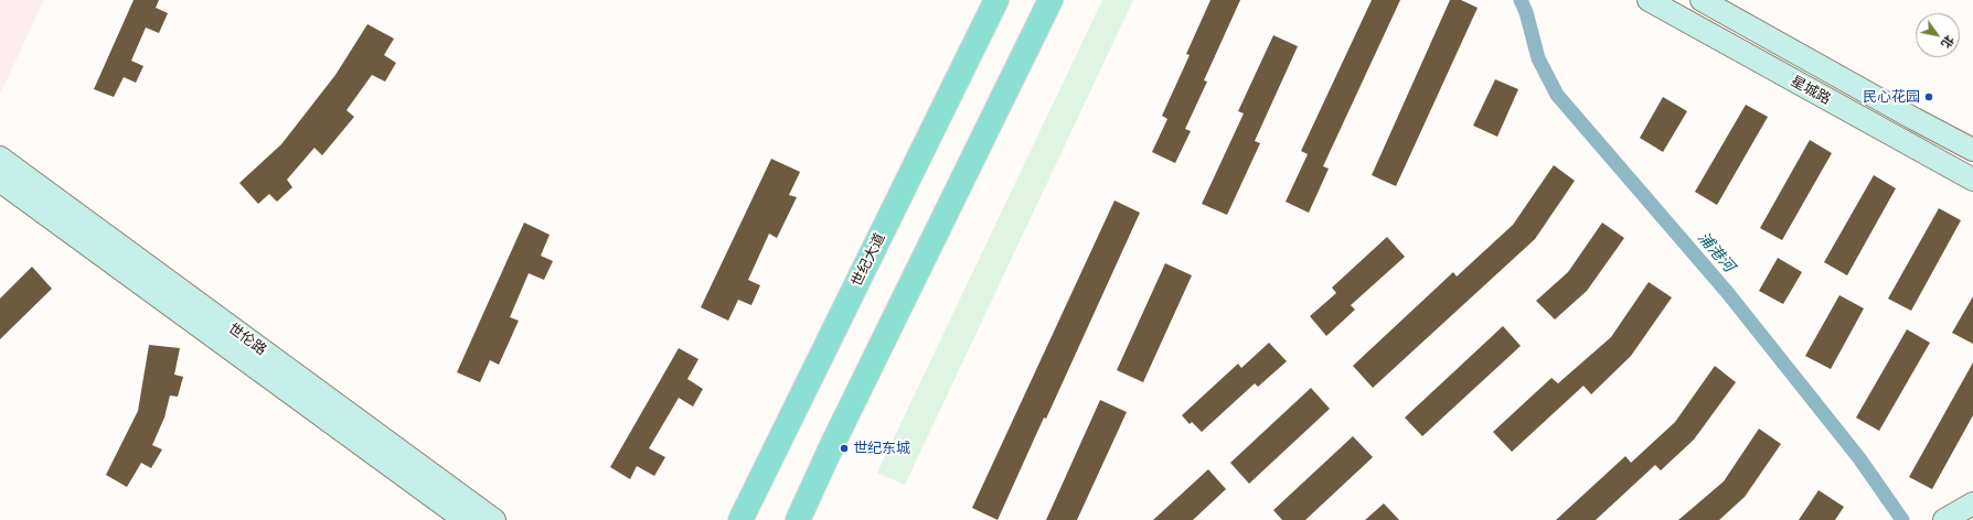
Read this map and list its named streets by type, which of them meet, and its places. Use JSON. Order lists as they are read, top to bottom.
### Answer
{
  "streets": {
    "main road": ["星城路", "世纪大道", "世伦路"]
  },
  "water": ["浦港河"],
  "places": ["民心花园", "世纪东城"],
  "north": "bottom right"
}
